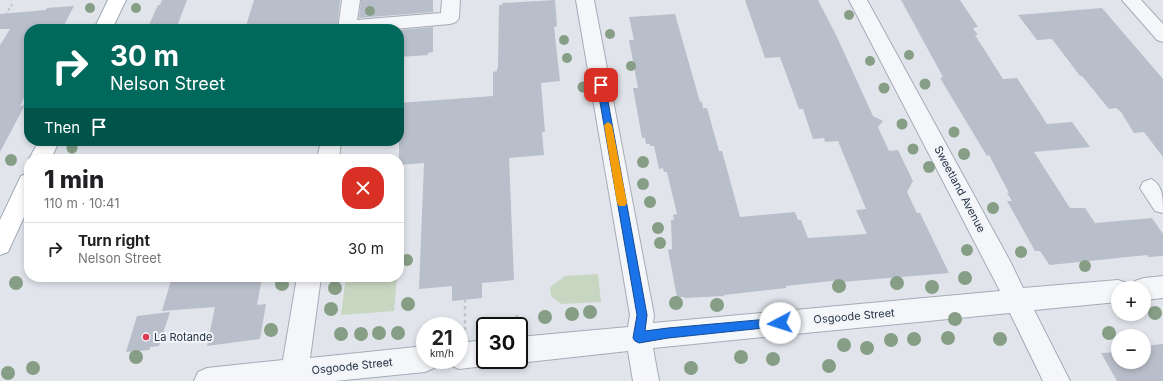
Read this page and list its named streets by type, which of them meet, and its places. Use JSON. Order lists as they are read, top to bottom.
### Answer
{
  "streets": {
    "street": ["Sweetland Avenue", "Osgoode Street"]
  },
  "crossings": [
    ["Sweetland Avenue", "Osgoode Street"]
  ],
  "places": ["La Rotande"],
  "page": {
    "turn": ["30 m", "Nelson Street"],
    "then": "Then",
    "heading": ["1 min", "110 m · 10:41"],
    "list": [
      {
        "name": "Turn right",
        "note": "Nelson Street",
        "value": "30 m"
      }
    ],
    "map_buttons": ["+", "−"],
    "speed": "21 km/h",
    "limit": "30"
  }
}
